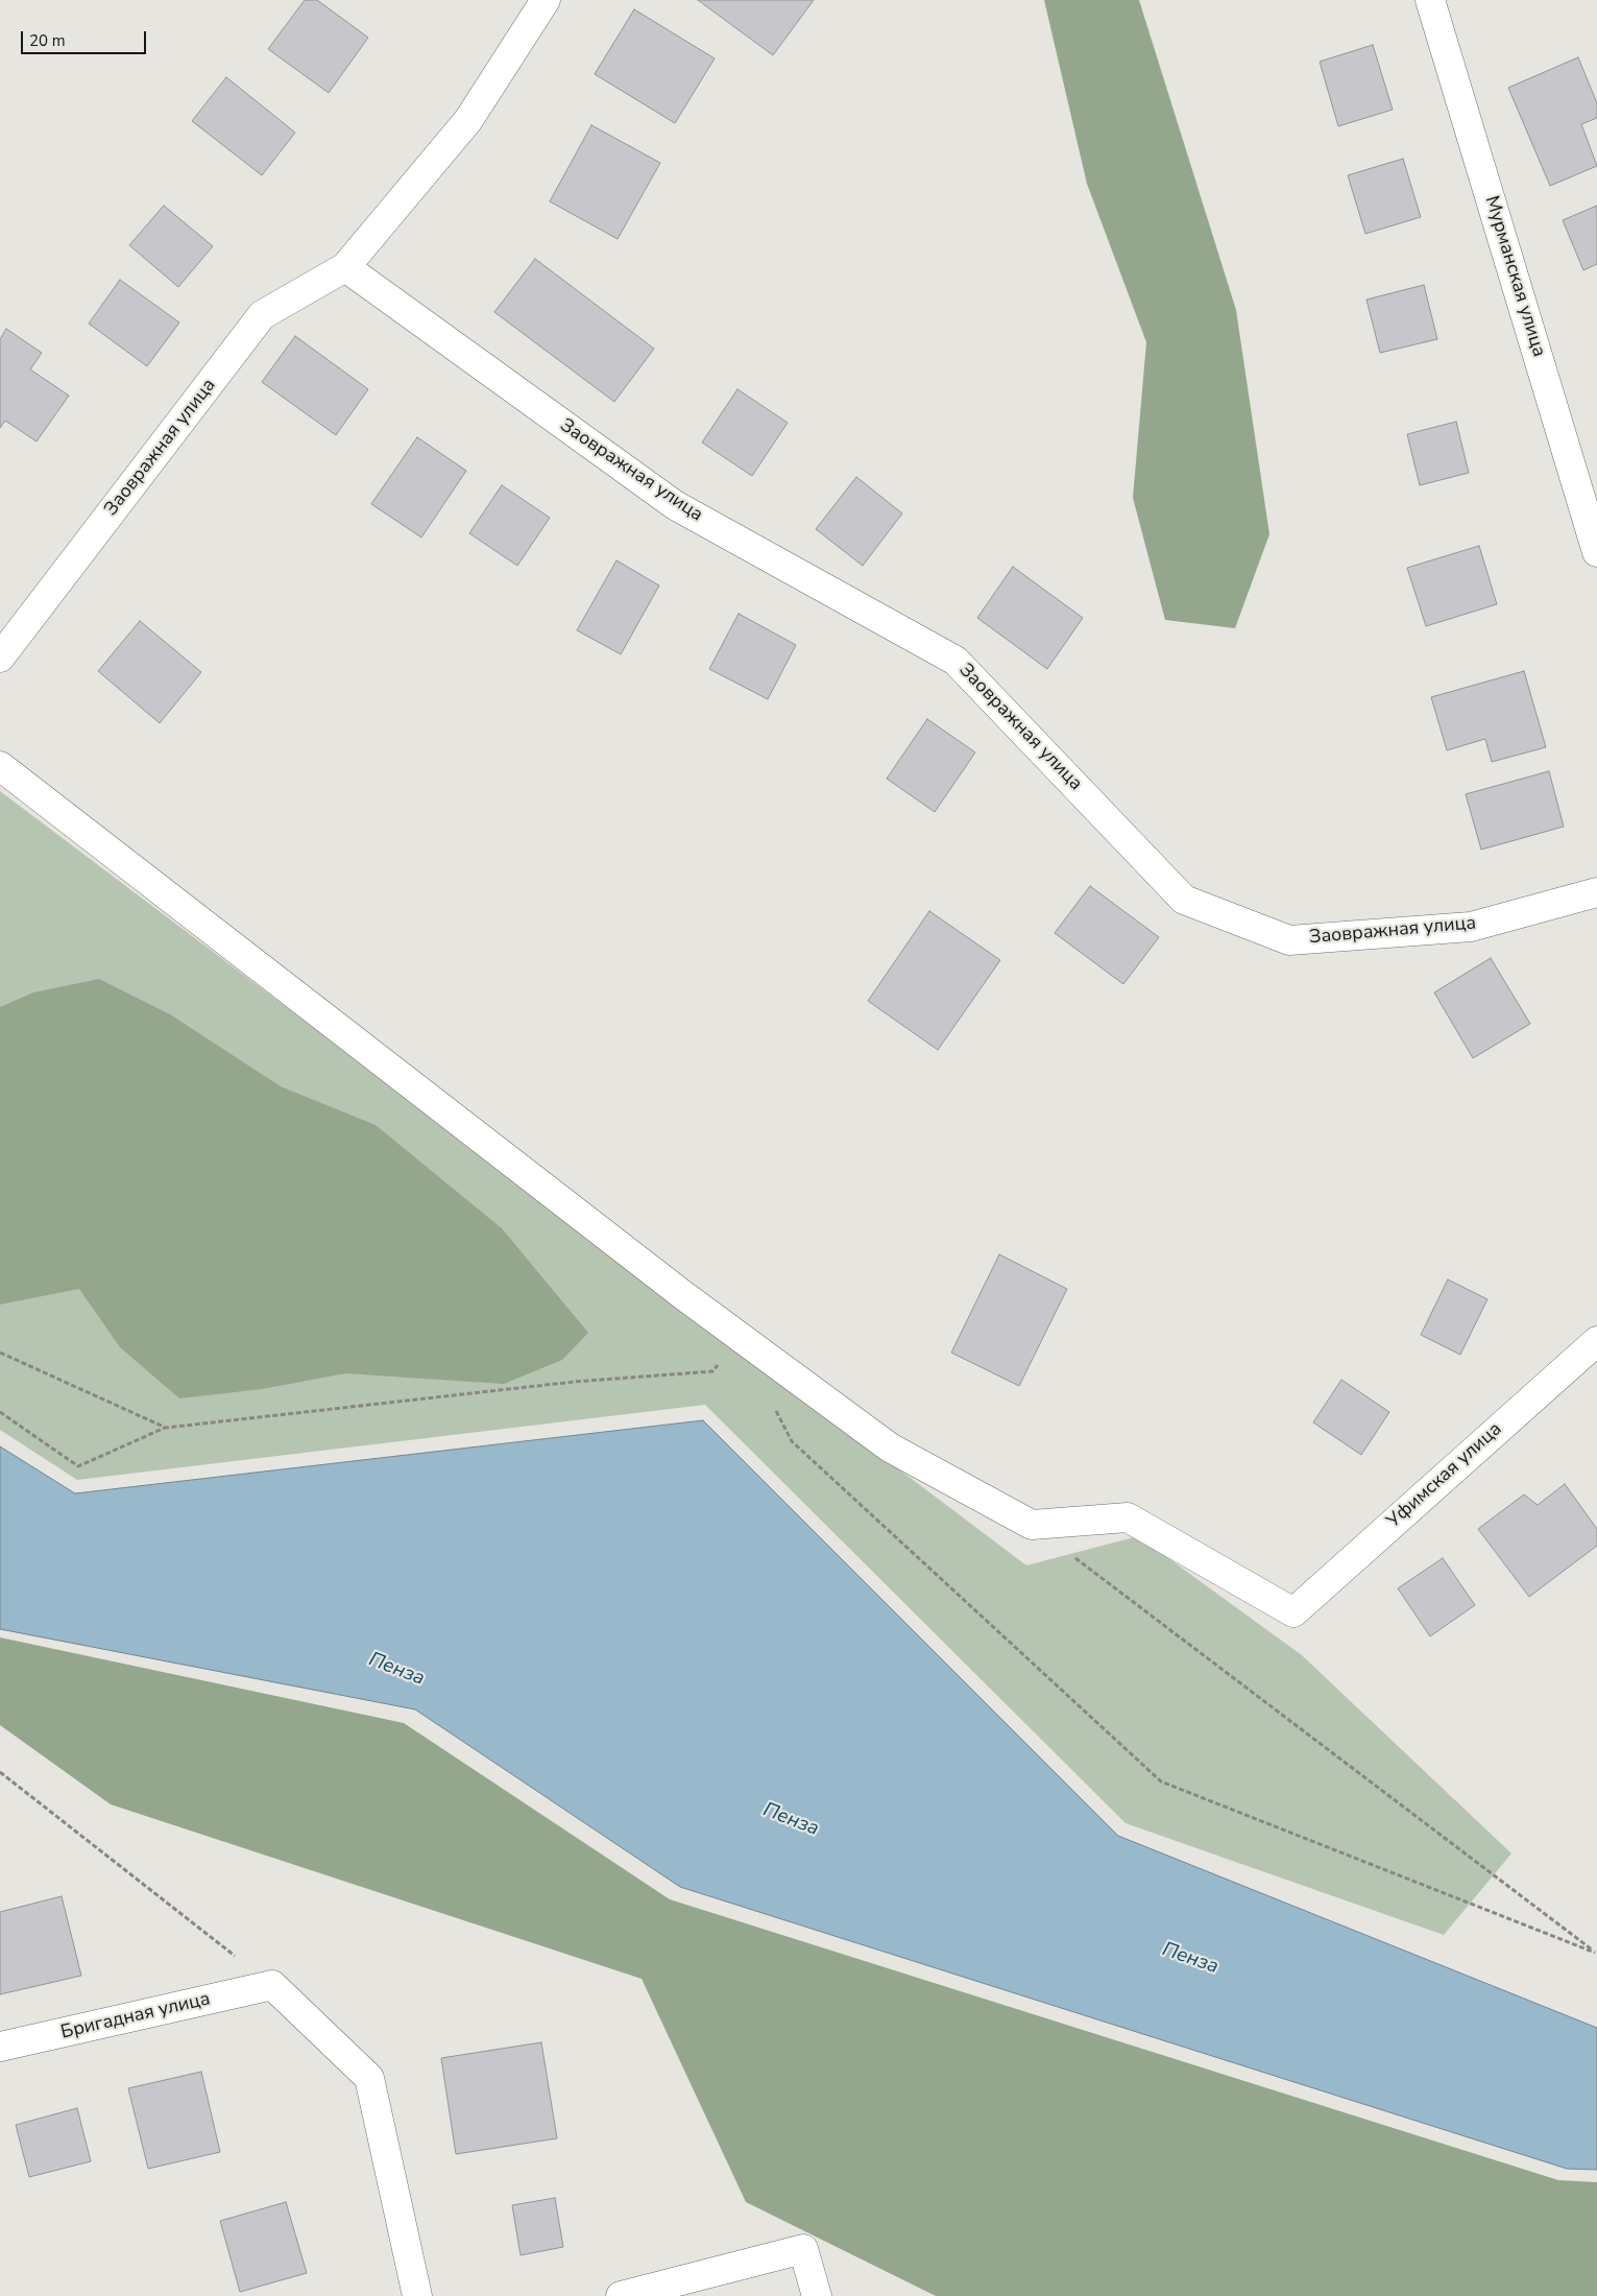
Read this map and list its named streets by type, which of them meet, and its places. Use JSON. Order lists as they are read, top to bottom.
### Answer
{
  "streets": {
    "street": [
      "Мурманская улица",
      "Заовражная улица",
      "Уфимская улица",
      "Бригадная улица"
    ]
  },
  "water": ["Пенза"],
  "scale_bar": "20 m"
}
